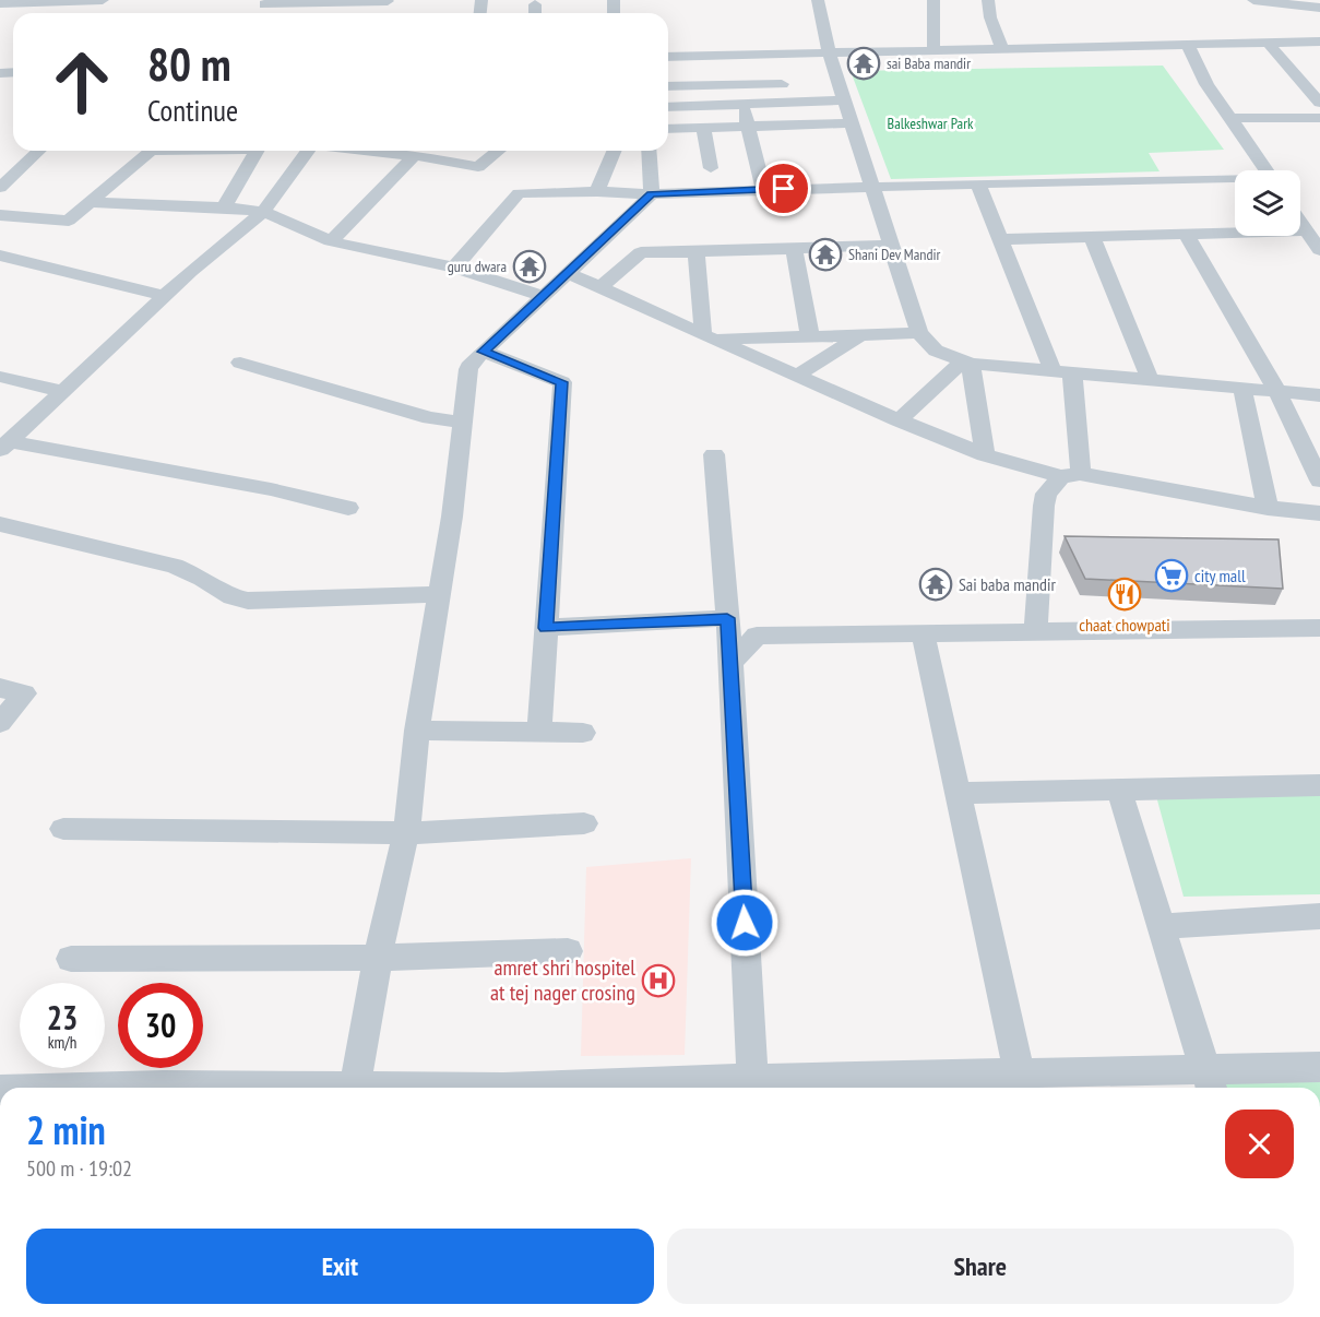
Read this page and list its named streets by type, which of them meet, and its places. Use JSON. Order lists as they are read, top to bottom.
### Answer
{
  "parks": ["Balkeshwar Park"],
  "places": {
    "temple": [
      "sai Baba mandir",
      "Shani Dev Mandir",
      "guru dwara",
      "Sai baba mandir"
    ],
    "supermarket": ["city mall"],
    "restaurant": ["chaat chowpati"],
    "hospital": ["amret shri hospitel at tej nager crosing"]
  },
  "page": {
    "turn": ["80 m", "Continue"],
    "speed": "23 km/h",
    "limit": "30",
    "heading": ["2 min", "500 m · 19:02"],
    "buttons": ["Exit", "Share"]
  }
}
